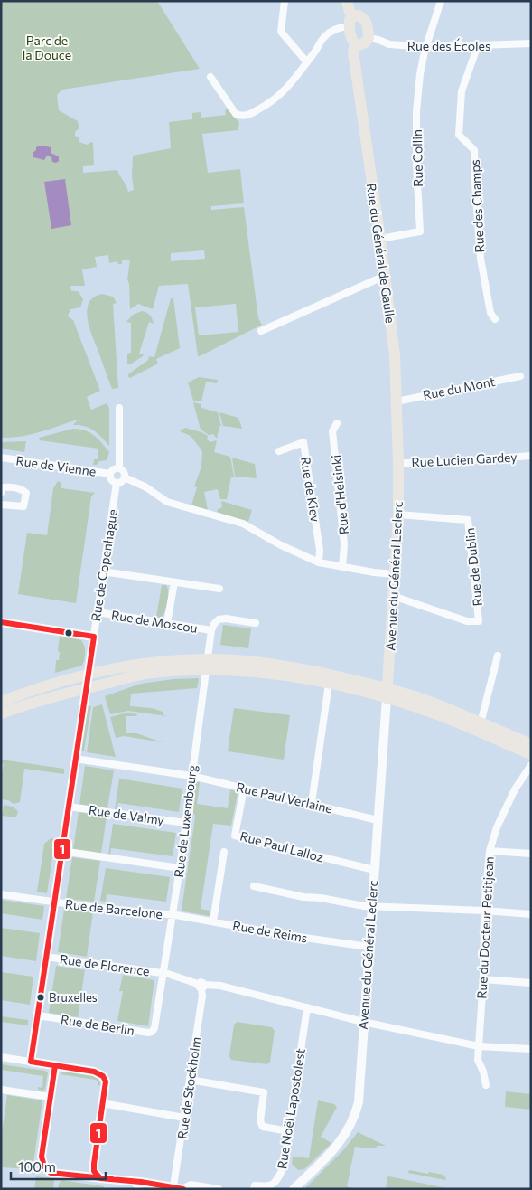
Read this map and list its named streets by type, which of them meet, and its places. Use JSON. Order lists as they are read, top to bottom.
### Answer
{
  "streets": {
    "main road": ["Rue du Général de Gaulle", "Avenue du Général Leclerc"],
    "street": [
      "Rue des Écoles",
      "Rue Collin",
      "Rue des Champs",
      "Rue du Mont",
      "Rue Lucien Gardey",
      "Rue de Vienne",
      "Rue de Kiev",
      "Rue d'Helsinki",
      "Rue de Copenhague",
      "Rue de Dublin",
      "Rue de Moscou",
      "Rue Paul Verlaine",
      "Rue de Valmy",
      "Rue de Luxembourg",
      "Rue Paul Lalloz",
      "Rue de Barcelone",
      "Rue du Docteur Petitjean",
      "Rue de Reims",
      "Rue de Florence",
      "Rue de Berlin",
      "Rue de Stockholm",
      "Rue Noël Lapostolest"
    ]
  },
  "crossings": [
    ["Rue des Écoles", "Rue Collin"],
    ["Rue des Écoles", "Rue des Champs"],
    ["Rue des Écoles", "Rue du Général de Gaulle"],
    ["Rue Collin", "Rue du Général de Gaulle"],
    ["Rue du Général de Gaulle", "Rue du Mont"],
    ["Rue du Général de Gaulle", "Rue Lucien Gardey"],
    ["Rue du Général de Gaulle", "Avenue du Général Leclerc"],
    ["Rue Lucien Gardey", "Avenue du Général Leclerc"],
    ["Rue de Vienne", "Rue de Copenhague"],
    ["Rue de Copenhague", "Rue de Moscou"],
    ["Rue de Copenhague", "Rue Paul Verlaine"],
    ["Rue de Copenhague", "Rue de Valmy"],
    ["Rue de Copenhague", "Rue de Barcelone"],
    ["Rue de Copenhague", "Rue de Florence"],
    ["Rue de Copenhague", "Rue de Berlin"],
    ["Rue de Dublin", "Avenue du Général Leclerc"],
    ["Avenue du Général Leclerc", "Rue Paul Verlaine"],
    ["Avenue du Général Leclerc", "Rue Paul Lalloz"],
    ["Avenue du Général Leclerc", "Rue de Reims"],
    ["Avenue du Général Leclerc", "Rue de Florence"],
    ["Rue de Moscou", "Rue de Luxembourg"],
    ["Rue Paul Verlaine", "Rue de Luxembourg"],
    ["Rue Paul Verlaine", "Rue Paul Lalloz"],
    ["Rue de Valmy", "Rue de Luxembourg"],
    ["Rue de Luxembourg", "Rue de Barcelone"],
    ["Rue de Luxembourg", "Rue de Reims"],
    ["Rue de Luxembourg", "Rue de Florence"],
    ["Rue de Luxembourg", "Rue de Berlin"],
    ["Rue de Barcelone", "Rue de Reims"],
    ["Rue du Docteur Petitjean", "Rue de Florence"],
    ["Rue de Florence", "Rue de Berlin"],
    ["Rue de Florence", "Rue de Stockholm"],
    ["Rue de Florence", "Rue Noël Lapostolest"]
  ],
  "parks": ["Parc de la Douce"],
  "places": ["Bruxelles"],
  "lines": ["transit line 1"],
  "scale_bar": "100 m"
}
